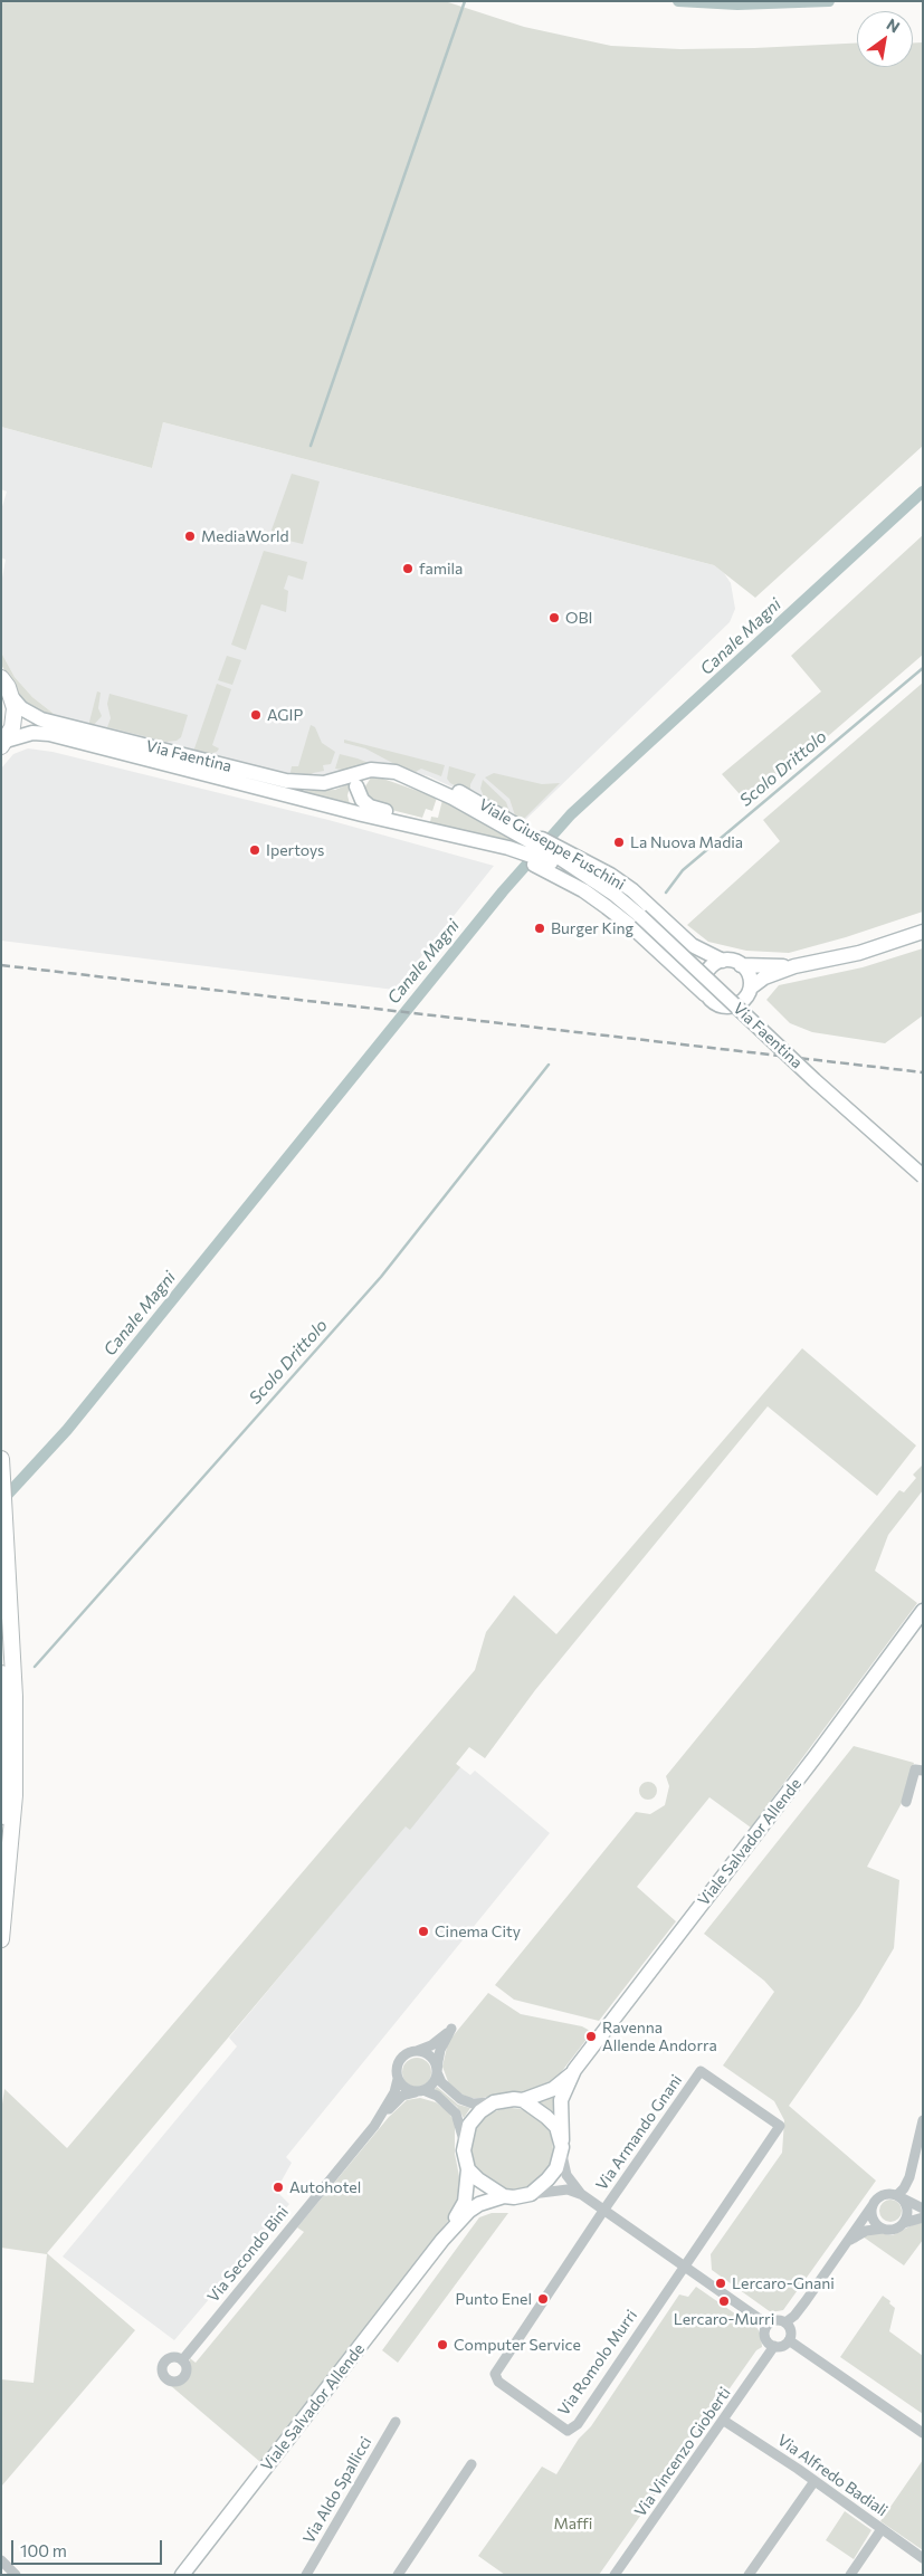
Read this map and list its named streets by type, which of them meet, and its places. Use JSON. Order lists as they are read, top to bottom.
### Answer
{
  "streets": {
    "main road": ["Via Faentina", "Viale Giuseppe Fuschini", "Viale Salvador Allende"],
    "street": [
      "Via Armando Gnani",
      "Via Secondo Bini",
      "Via Romolo Murri",
      "Via Vincenzo Gioberti",
      "Via Alfredo Badiali",
      "Via Aldo Spallicci"
    ]
  },
  "crossings": [
    ["Via Faentina", "Viale Giuseppe Fuschini"],
    ["Via Armando Gnani", "Via Romolo Murri"],
    ["Via Vincenzo Gioberti", "Via Alfredo Badiali"]
  ],
  "water": ["Canale Magni", "Scolo Drittolo"],
  "parks": ["Maffi"],
  "places": [
    "MediaWorld",
    "famila",
    "OBI",
    "AGIP",
    "La Nuova Madia",
    "Ipertoys",
    "Burger King",
    "Cinema City",
    "Ravenna Allende Andorra",
    "Autohotel",
    "Lercaro-Gnani",
    "Punto Enel",
    "Lercaro-Murri",
    "Computer Service"
  ],
  "scale_bar": "100 m",
  "north": "top right"
}
